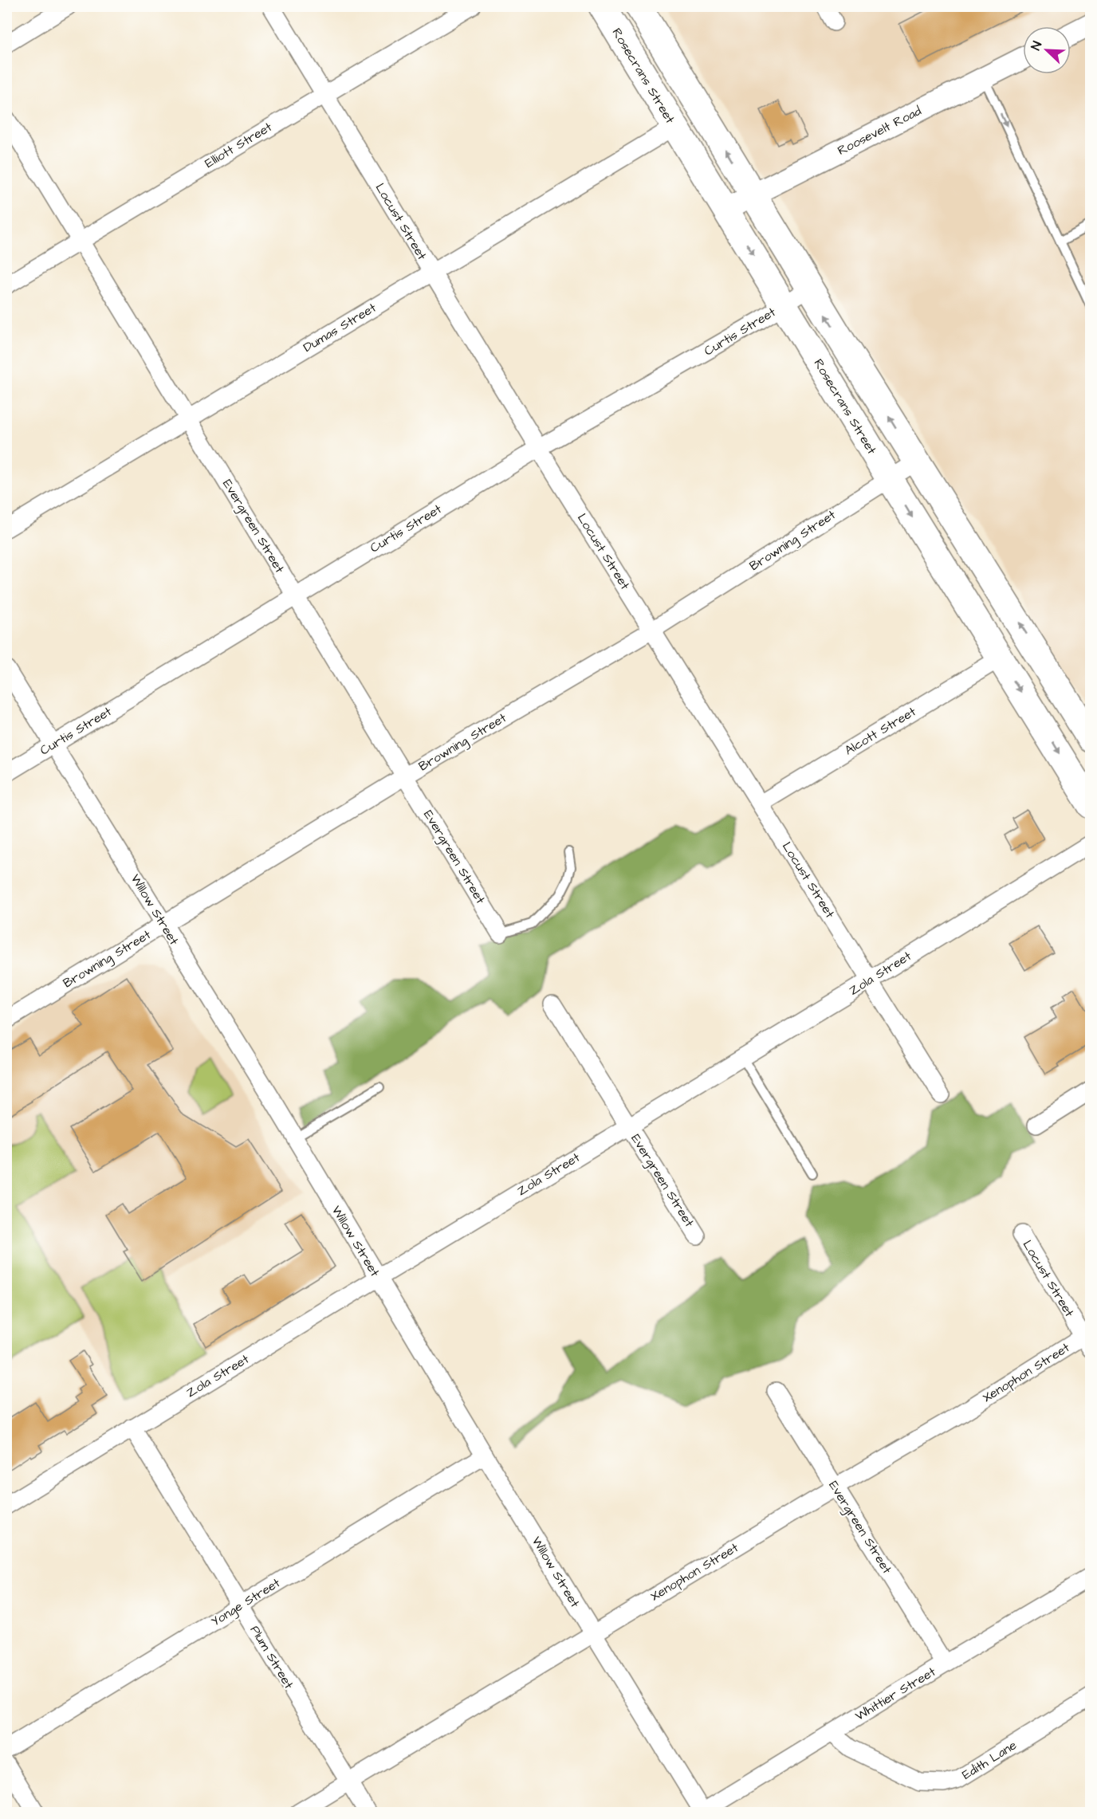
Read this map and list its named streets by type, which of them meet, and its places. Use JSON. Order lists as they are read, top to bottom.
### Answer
{
  "streets": {
    "main road": ["Rosecrans Street"],
    "street": [
      "Roosevelt Road",
      "Elliott Street",
      "Locust Street",
      "Dumas Street",
      "Curtis Street",
      "Evergreen Street",
      "Browning Street",
      "Alcott Street",
      "Willow Street",
      "Zola Street",
      "Xenophon Street",
      "Yonge Street",
      "Plum Street",
      "Whittier Street",
      "Edith Lane"
    ]
  },
  "crossings": [
    ["Rosecrans Street", "Roosevelt Road"],
    ["Rosecrans Street", "Dumas Street"],
    ["Rosecrans Street", "Curtis Street"],
    ["Rosecrans Street", "Browning Street"],
    ["Rosecrans Street", "Alcott Street"],
    ["Elliott Street", "Locust Street"],
    ["Elliott Street", "Evergreen Street"],
    ["Locust Street", "Dumas Street"],
    ["Locust Street", "Curtis Street"],
    ["Locust Street", "Browning Street"],
    ["Locust Street", "Alcott Street"],
    ["Locust Street", "Zola Street"],
    ["Locust Street", "Xenophon Street"],
    ["Dumas Street", "Evergreen Street"],
    ["Curtis Street", "Evergreen Street"],
    ["Curtis Street", "Willow Street"],
    ["Evergreen Street", "Browning Street"],
    ["Evergreen Street", "Zola Street"],
    ["Evergreen Street", "Xenophon Street"],
    ["Evergreen Street", "Whittier Street"],
    ["Browning Street", "Willow Street"],
    ["Willow Street", "Zola Street"],
    ["Willow Street", "Xenophon Street"],
    ["Willow Street", "Yonge Street"],
    ["Willow Street", "Whittier Street"],
    ["Zola Street", "Plum Street"],
    ["Xenophon Street", "Plum Street"],
    ["Yonge Street", "Plum Street"],
    ["Whittier Street", "Edith Lane"]
  ],
  "north": "top left"
}
